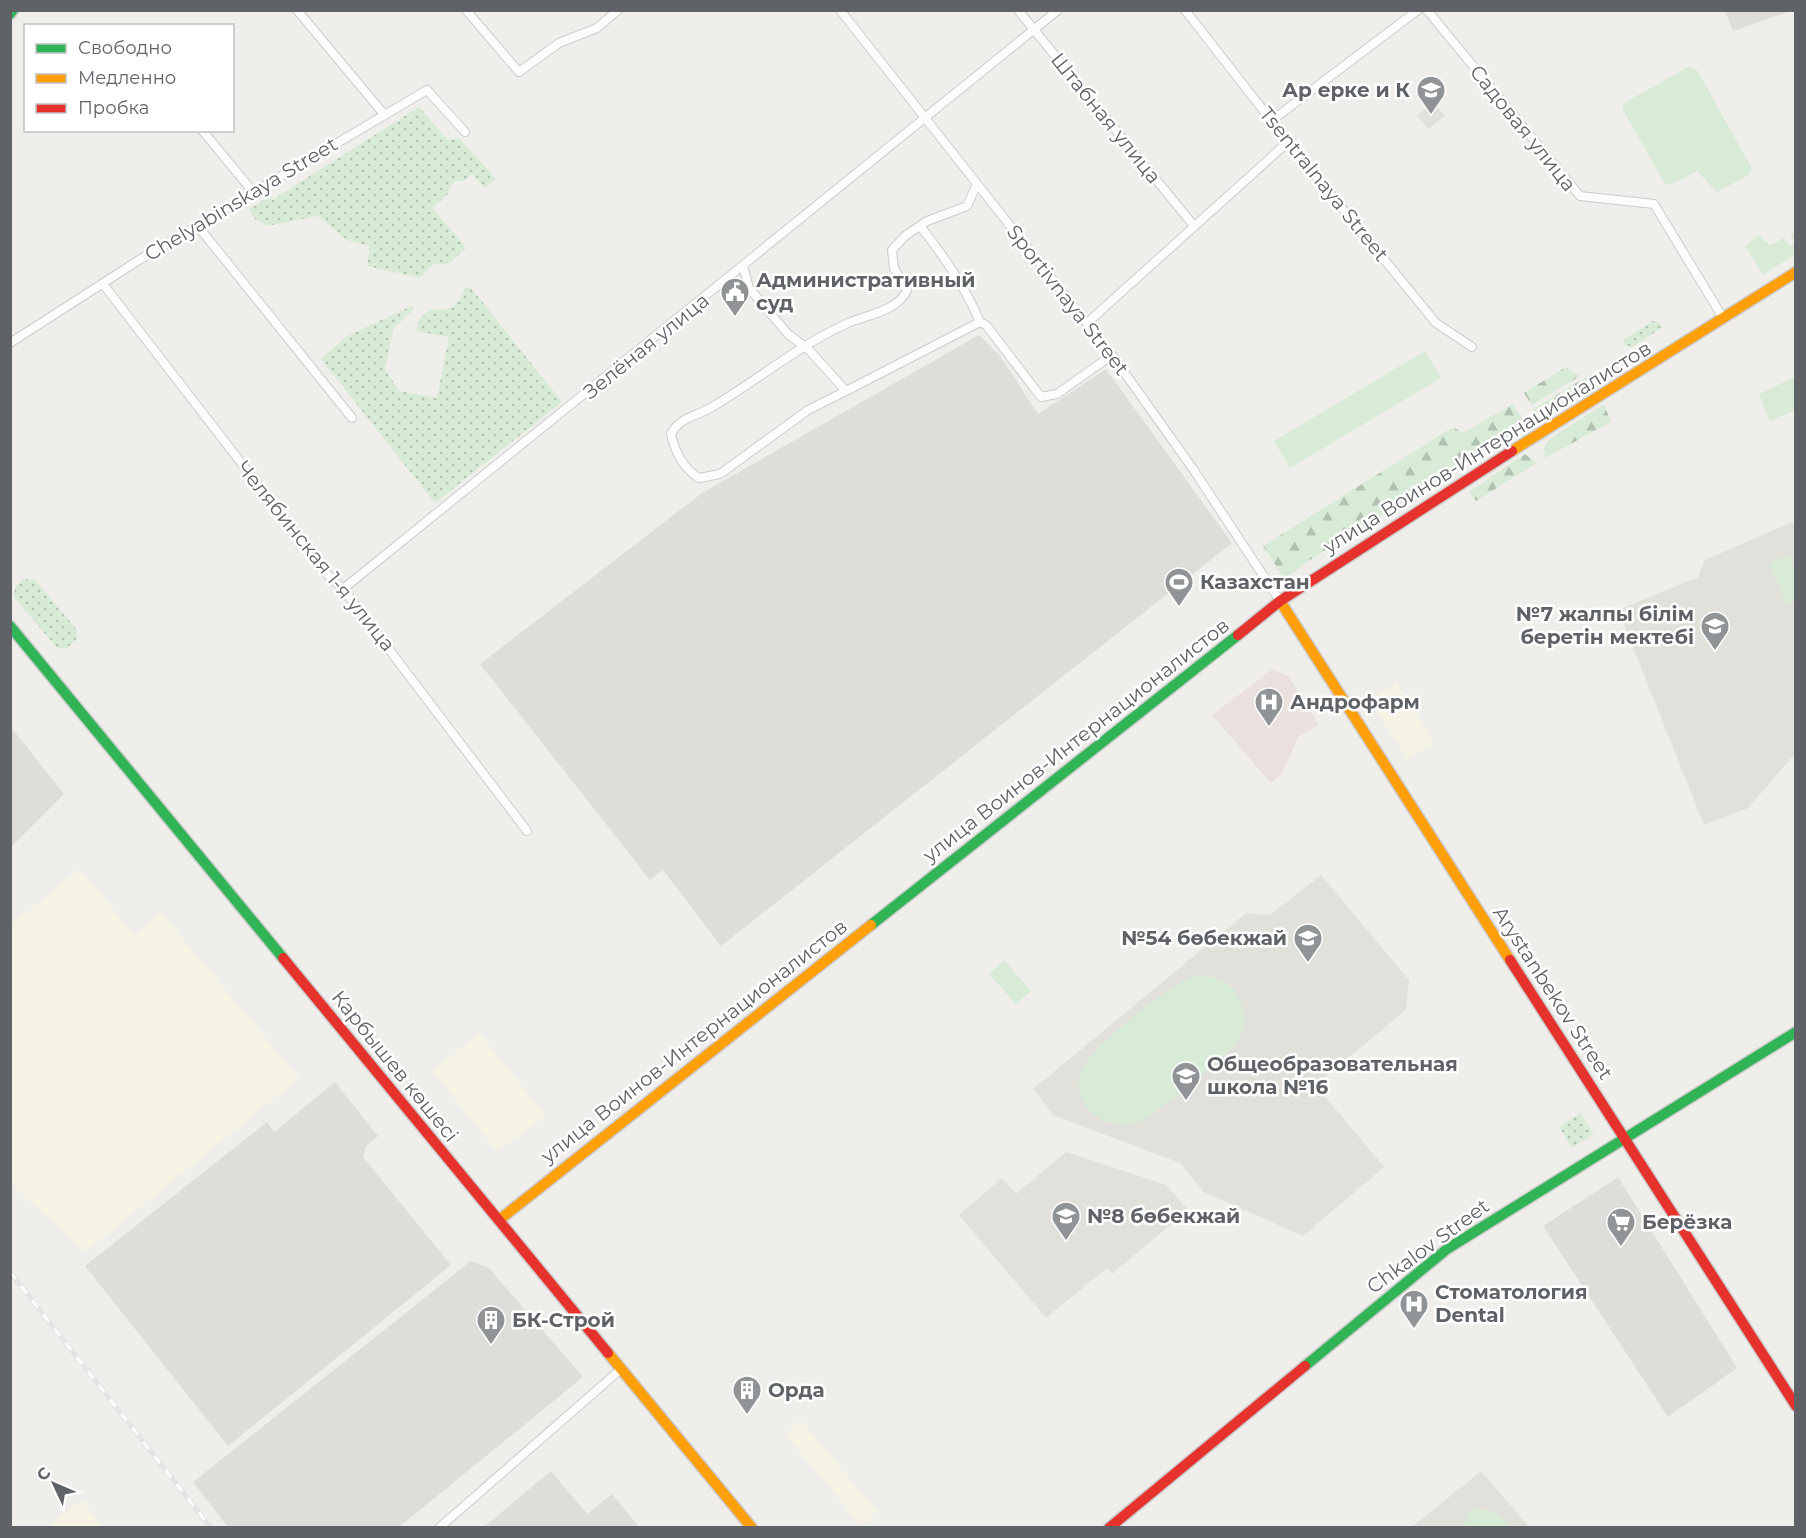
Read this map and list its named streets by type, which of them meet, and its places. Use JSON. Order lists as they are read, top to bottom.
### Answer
{
  "streets": {
    "street": [
      "Штабная улица",
      "Садовая улица",
      "Tsentralnaya Street",
      "Chelyabinskaya Street",
      "Sportivnaya Street",
      "Зелёная улица",
      "улица Воинов-Интернационалистов",
      "Челябинская 1-я улица",
      "Arystanbekov Street",
      "Карбышев көшесі",
      "Chkalov Street"
    ]
  },
  "crossings": [
    ["Штабная улица", "Зелёная улица"],
    ["Садовая улица", "улица Воинов-Интернационалистов"],
    ["Chelyabinskaya Street", "Челябинская 1-я улица"],
    ["Sportivnaya Street", "Зелёная улица"],
    ["Sportivnaya Street", "улица Воинов-Интернационалистов"],
    ["Sportivnaya Street", "Arystanbekov Street"],
    ["Зелёная улица", "Челябинская 1-я улица"],
    ["улица Воинов-Интернационалистов", "Arystanbekov Street"],
    ["улица Воинов-Интернационалистов", "Карбышев көшесі"],
    ["Arystanbekov Street", "Chkalov Street"]
  ],
  "places": {
    "school or university": [
      "Ар ерке и К",
      "№7 жалпы білім беретін мектебі",
      "№54 бөбекжай",
      "Общеобразовательная школа №16",
      "№8 бөбекжай"
    ],
    "public building": ["Административный суд"],
    "sports": ["Казахстан"],
    "hospital": ["Андрофарм", "Стоматология Dental"],
    "supermarket": ["Берёзка"],
    "building": ["БК-Строй", "Орда"]
  },
  "legend": ["Свободно", "Медленно", "Пробка"],
  "north": "top left"
}
